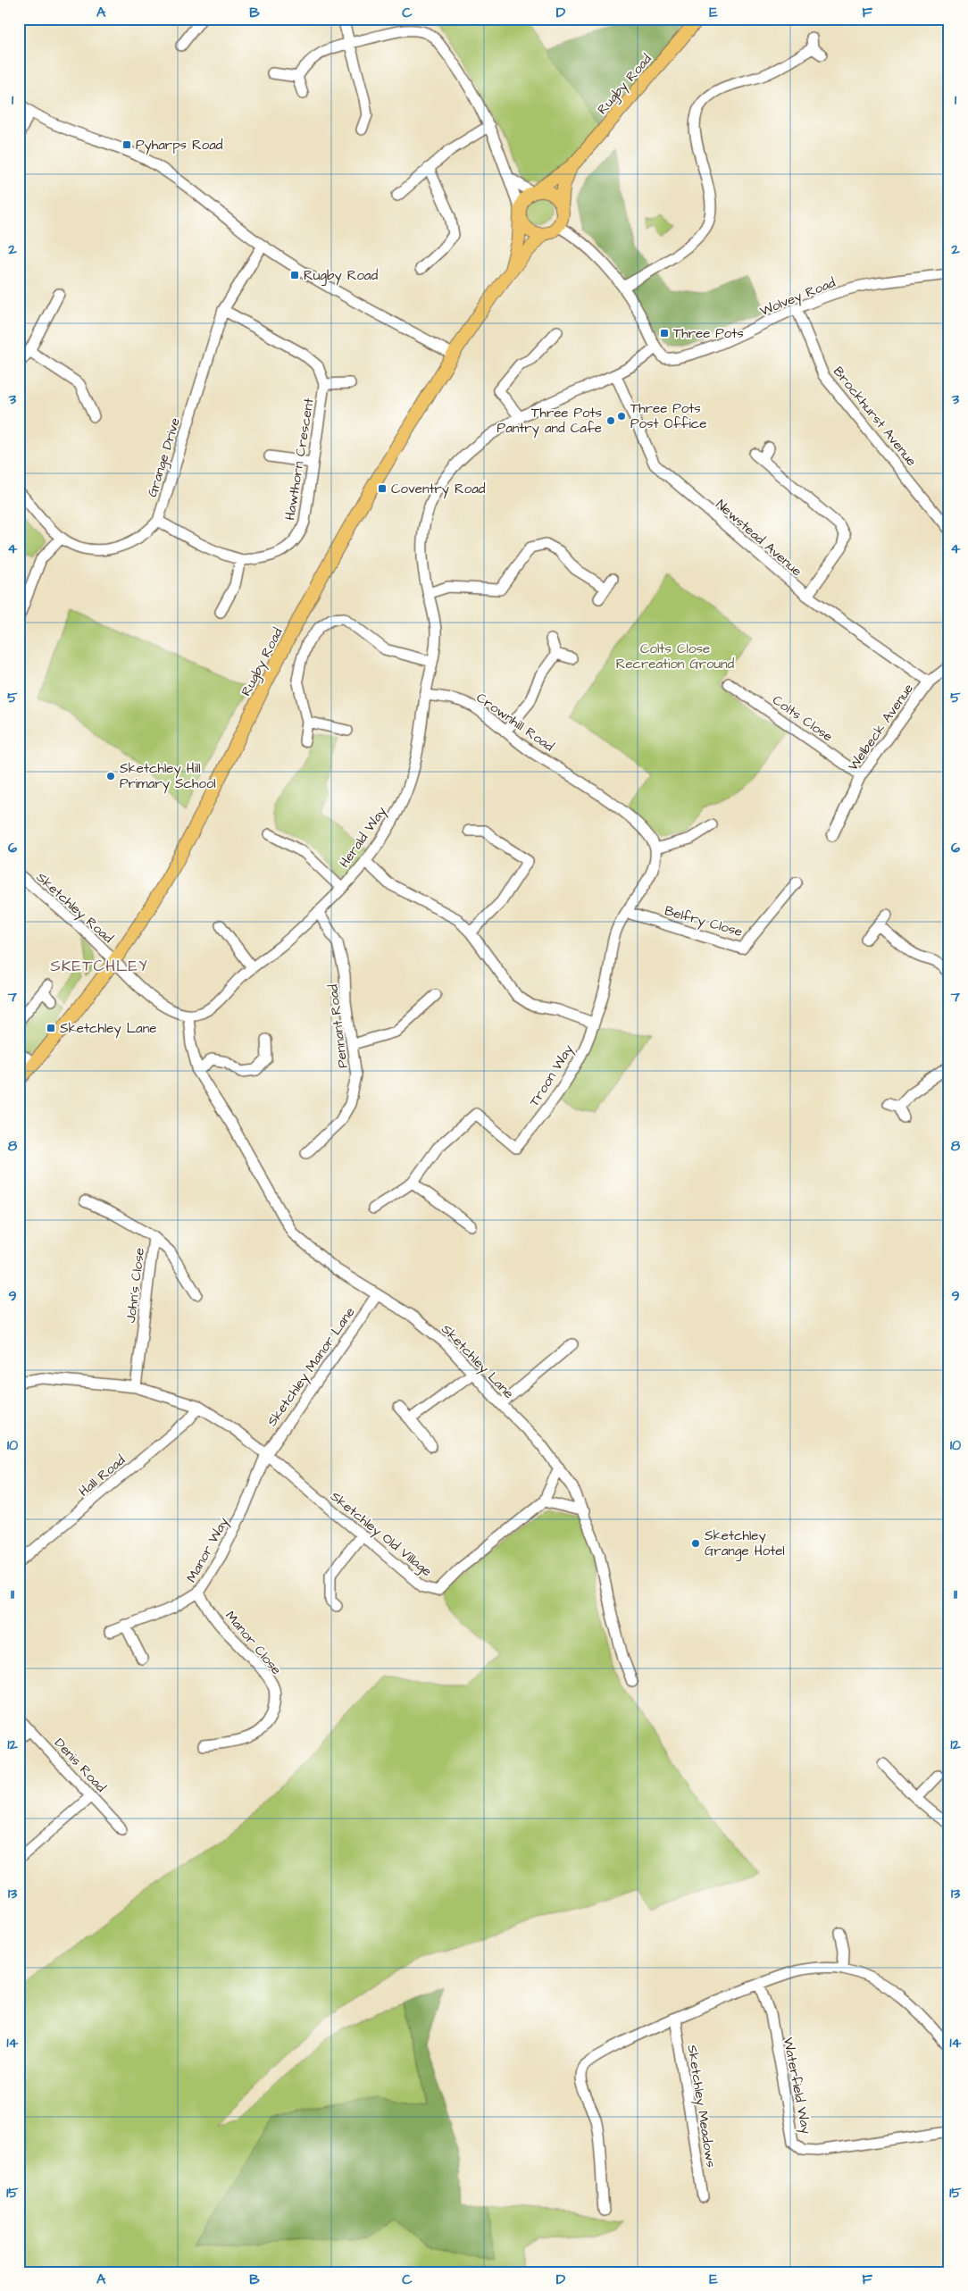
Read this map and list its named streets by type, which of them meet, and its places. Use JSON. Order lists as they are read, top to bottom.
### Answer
{
  "streets": {
    "main road": ["Rugby Road"],
    "street": [
      "Wolvey Road",
      "Brockhurst Avenue",
      "Grange Drive",
      "Hawthorn Crescent",
      "Newstead Avenue",
      "Colts Close",
      "Crownhill Road",
      "Welbeck Avenue",
      "Herald Way",
      "Sketchley Road",
      "Belfry Close",
      "Pennant Road",
      "Troon Way",
      "John's Close",
      "Sketchley Lane",
      "Sketchley Manor Lane",
      "Hall Road",
      "Sketchley Old Village",
      "Manor Way",
      "Manor Close",
      "Denis Road",
      "Waterfield Way",
      "Sketchley Meadows"
    ]
  },
  "crossings": [
    ["Rugby Road", "Sketchley Road"],
    ["Wolvey Road", "Brockhurst Avenue"],
    ["Grange Drive", "Hawthorn Crescent"],
    ["Newstead Avenue", "Welbeck Avenue"],
    ["Colts Close", "Welbeck Avenue"],
    ["Crownhill Road", "Herald Way"],
    ["Crownhill Road", "Troon Way"],
    ["Herald Way", "Pennant Road"],
    ["Herald Way", "Sketchley Lane"],
    ["Belfry Close", "Troon Way"],
    ["John's Close", "Sketchley Old Village"],
    ["Sketchley Lane", "Sketchley Manor Lane"],
    ["Sketchley Lane", "Sketchley Old Village"],
    ["Sketchley Manor Lane", "Sketchley Old Village"],
    ["Sketchley Manor Lane", "Manor Way"],
    ["Hall Road", "Sketchley Old Village"],
    ["Sketchley Old Village", "Manor Way"],
    ["Manor Way", "Manor Close"]
  ],
  "districts": ["SKETCHLEY"],
  "parks": ["Colts Close Recreation Ground"],
  "places": {
    "transit": [
      "Pyharps Road",
      "Rugby Road",
      "Three Pots",
      "Coventry Road",
      "Sketchley Lane"
    ],
    "other": [
      "Three Pots Post Office",
      "Three Pots Pantry and Cafe",
      "Sketchley Hill Primary School",
      "Sketchley Grange Hotel"
    ]
  },
  "grid": {
    "columns": [
      "A",
      "B",
      "C",
      "D",
      "E",
      "F"
    ],
    "rows": [
      "1",
      "2",
      "3",
      "4",
      "5",
      "6",
      "7",
      "8",
      "9",
      "10",
      "11",
      "12",
      "13",
      "14",
      "15"
    ]
  }
}
